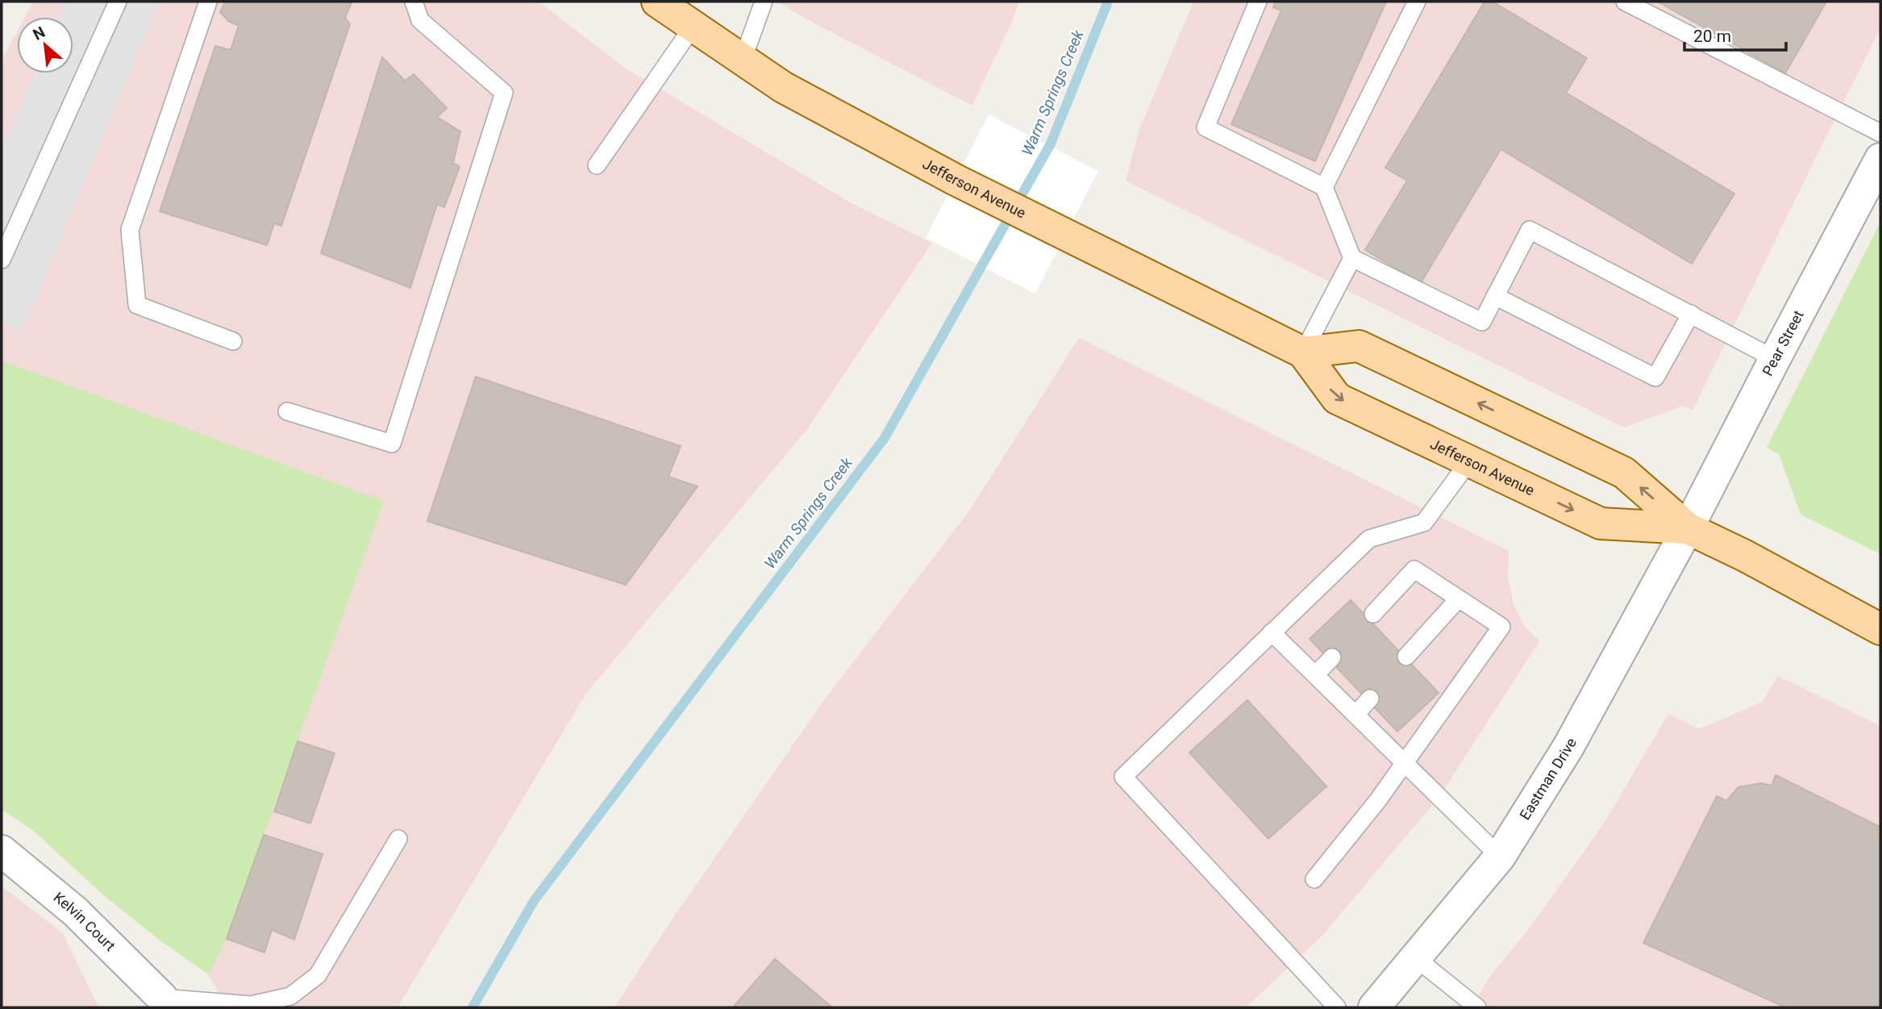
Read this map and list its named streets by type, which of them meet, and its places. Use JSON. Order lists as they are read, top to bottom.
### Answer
{
  "streets": {
    "main road": ["Jefferson Avenue"],
    "street": ["Pear Street", "Eastman Drive", "Kelvin Court"]
  },
  "crossings": [
    ["Jefferson Avenue", "Pear Street"],
    ["Jefferson Avenue", "Eastman Drive"],
    ["Pear Street", "Eastman Drive"]
  ],
  "water": ["Warm Springs Creek"],
  "scale_bar": "20 m",
  "north": "top left"
}
